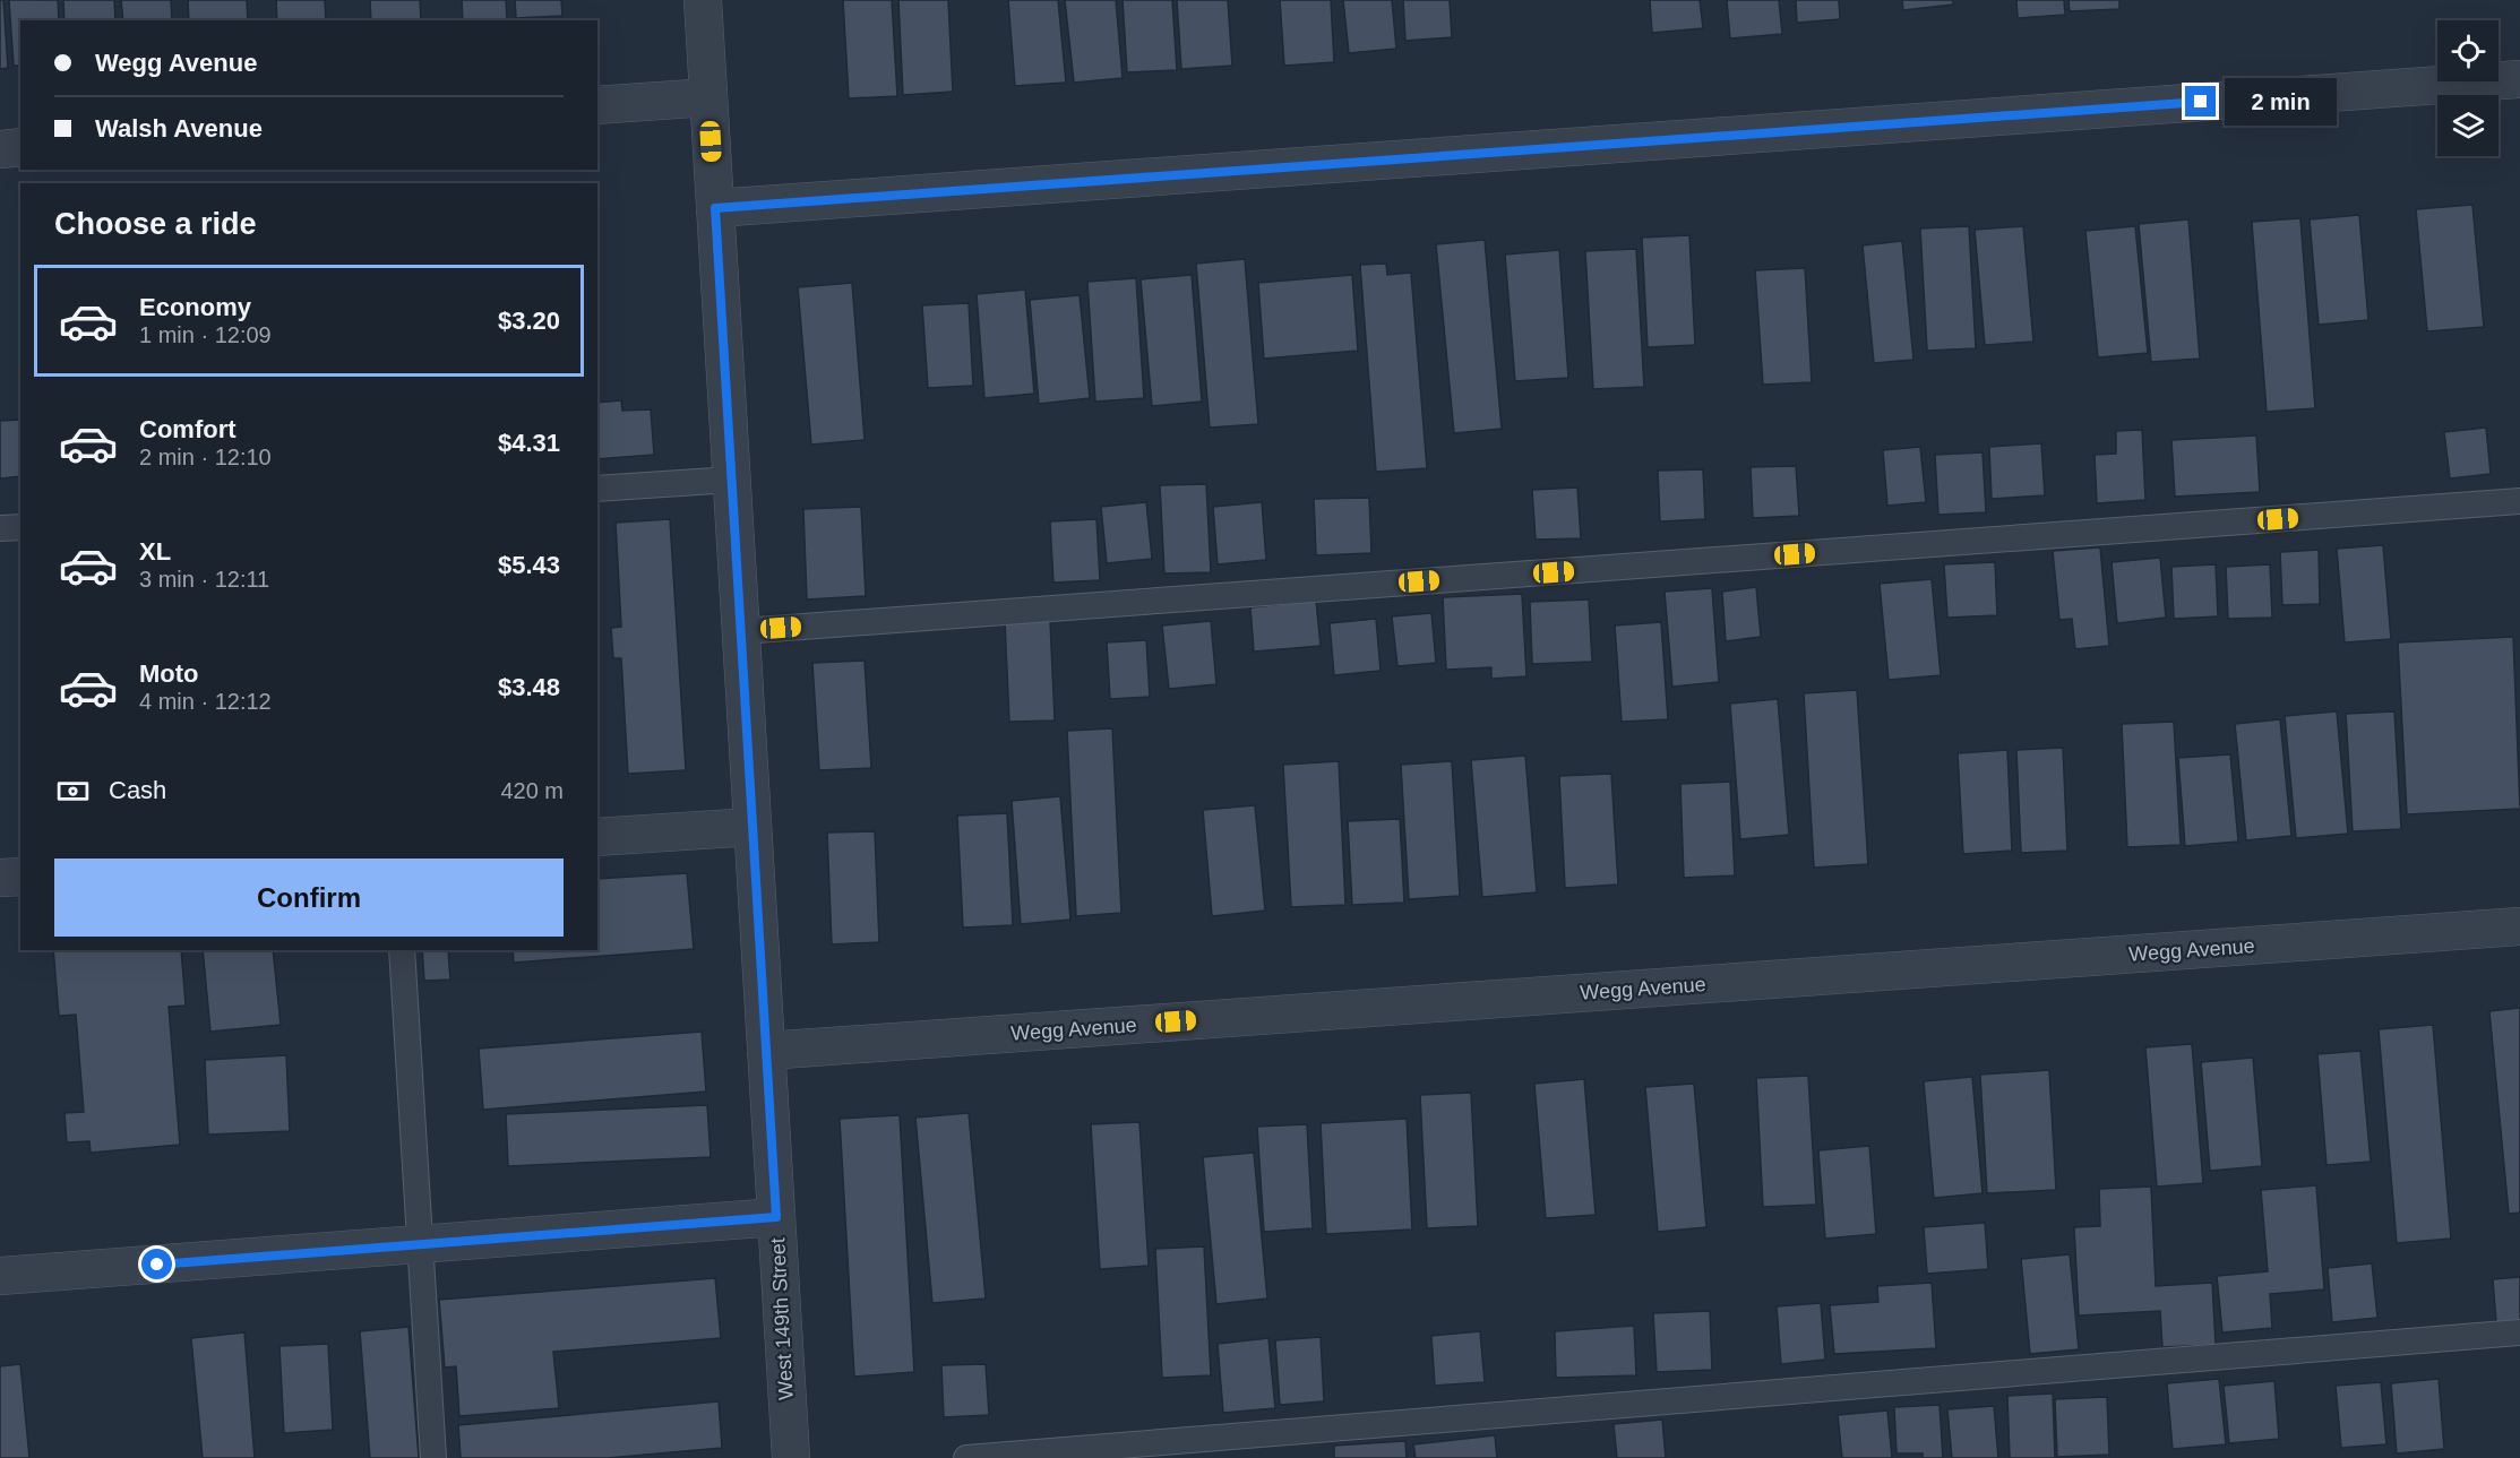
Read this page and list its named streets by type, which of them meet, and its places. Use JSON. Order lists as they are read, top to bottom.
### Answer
{
  "streets": {
    "street": ["Wegg Avenue", "West 149th Street"]
  },
  "crossings": [
    ["Wegg Avenue", "West 149th Street"]
  ],
  "page": {
    "banner": ["Wegg Avenue", "Walsh Avenue"],
    "bubble": "2 min",
    "heading": "Choose a ride",
    "list": [
      {
        "name": "Economy",
        "note": "1 min · 12:09",
        "value": "$3.20"
      },
      {
        "name": "Comfort",
        "note": "2 min · 12:10",
        "value": "$4.31"
      },
      {
        "name": "XL",
        "note": "3 min · 12:11",
        "value": "$5.43"
      },
      {
        "name": "Moto",
        "note": "4 min · 12:12",
        "value": "$3.48"
      }
    ],
    "pay": ["Cash", "420 m"],
    "buttons": "Confirm"
  }
}
